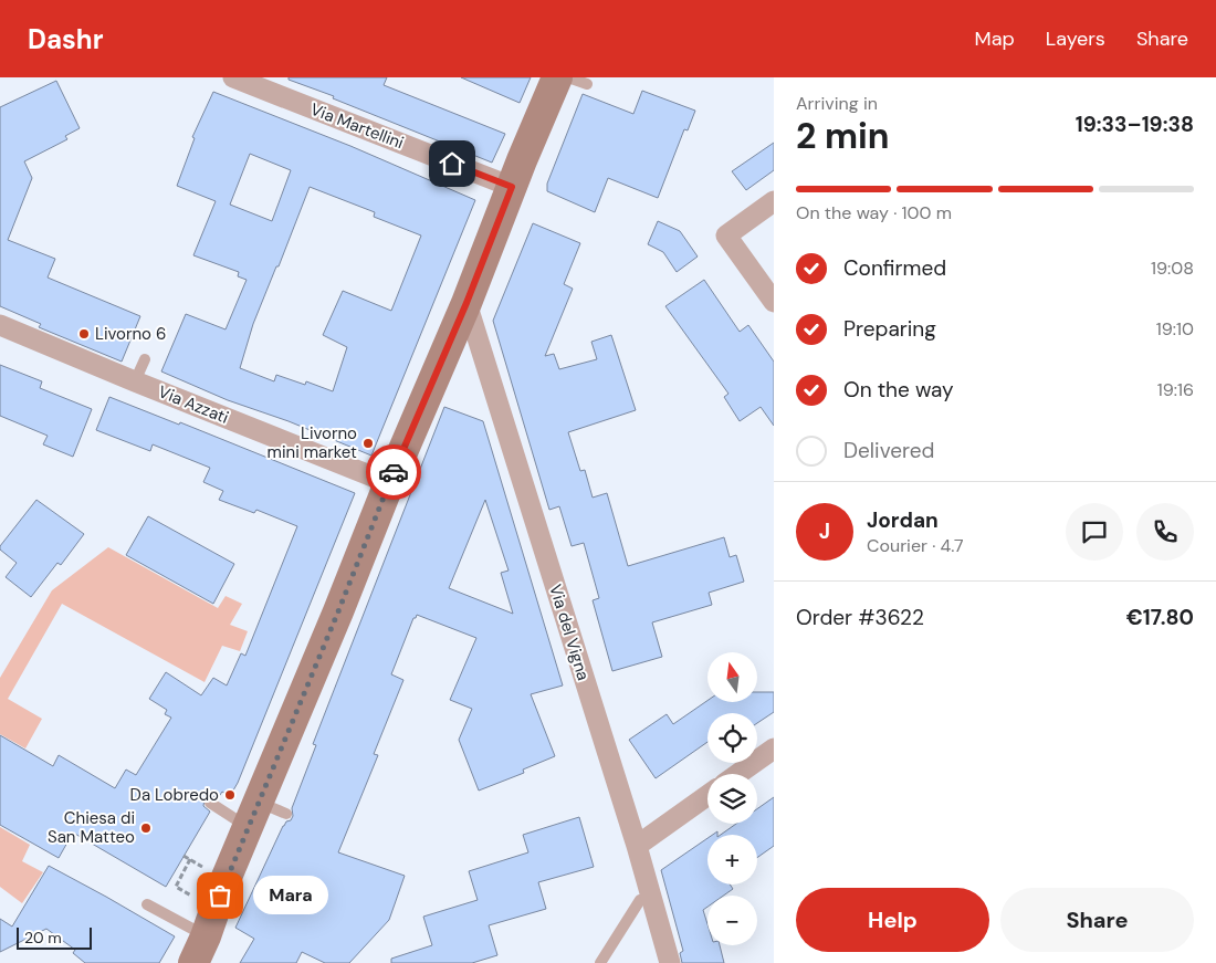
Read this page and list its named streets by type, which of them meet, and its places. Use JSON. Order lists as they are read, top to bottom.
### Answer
{
  "streets": {
    "street": ["Via Martellini", "Via Azzati", "Via del Vigna"]
  },
  "places": [
    "Livorno 6",
    "Livorno mini market",
    "Da Lobredo",
    "Chiesa di San Matteo",
    "Mara"
  ],
  "scale_bar": "20 m",
  "north": "top",
  "page": {
    "header": "Dashr",
    "nav": ["Map", "Layers", "Share"],
    "heading": ["2 min", "Arriving in", "19:33–19:38"],
    "panel": [
      "Jordan",
      "Courier · 4.7",
      "Order #3622",
      "€17.80"
    ],
    "bar": "On the way · 100 m",
    "list": [
      ["Confirmed", "19:08"],
      ["Preparing", "19:10"],
      ["On the way", "19:16"],
      "Delivered"
    ],
    "round": "J",
    "map_buttons": ["+", "−"],
    "bubble": "Mara",
    "buttons": ["Help", "Share"],
    "scale": "20 m"
  }
}
